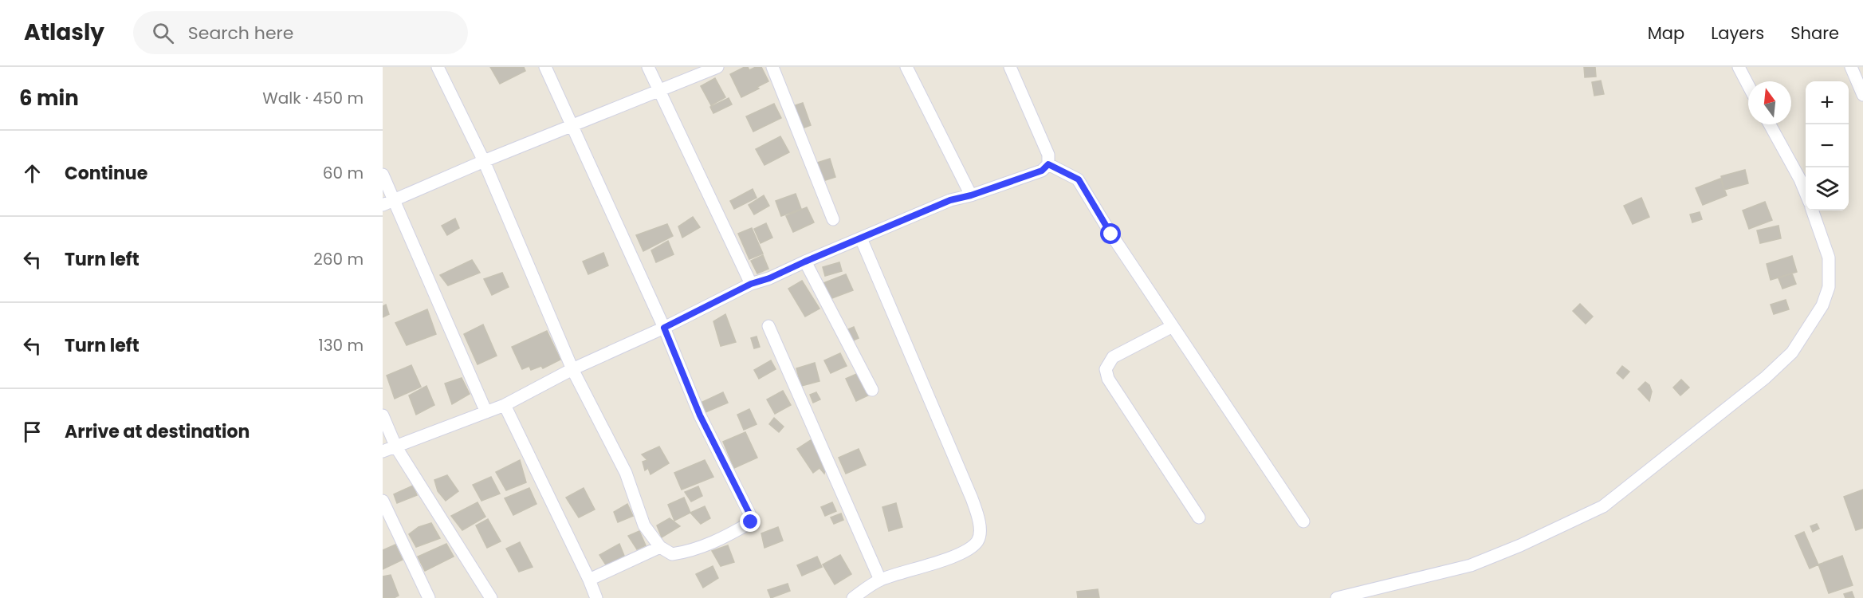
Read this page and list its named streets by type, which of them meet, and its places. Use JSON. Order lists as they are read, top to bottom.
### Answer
{
  "north": "top",
  "page": {
    "header": "Atlasly",
    "search": "Search here",
    "nav": ["Map", "Layers", "Share"],
    "heading": ["6 min", "Walk · 450 m"],
    "map_buttons": ["+", "−"],
    "list": [
      ["Continue", "60 m"],
      ["Turn left", "260 m"],
      ["Turn left", "130 m"],
      "Arrive at destination"
    ]
  }
}
